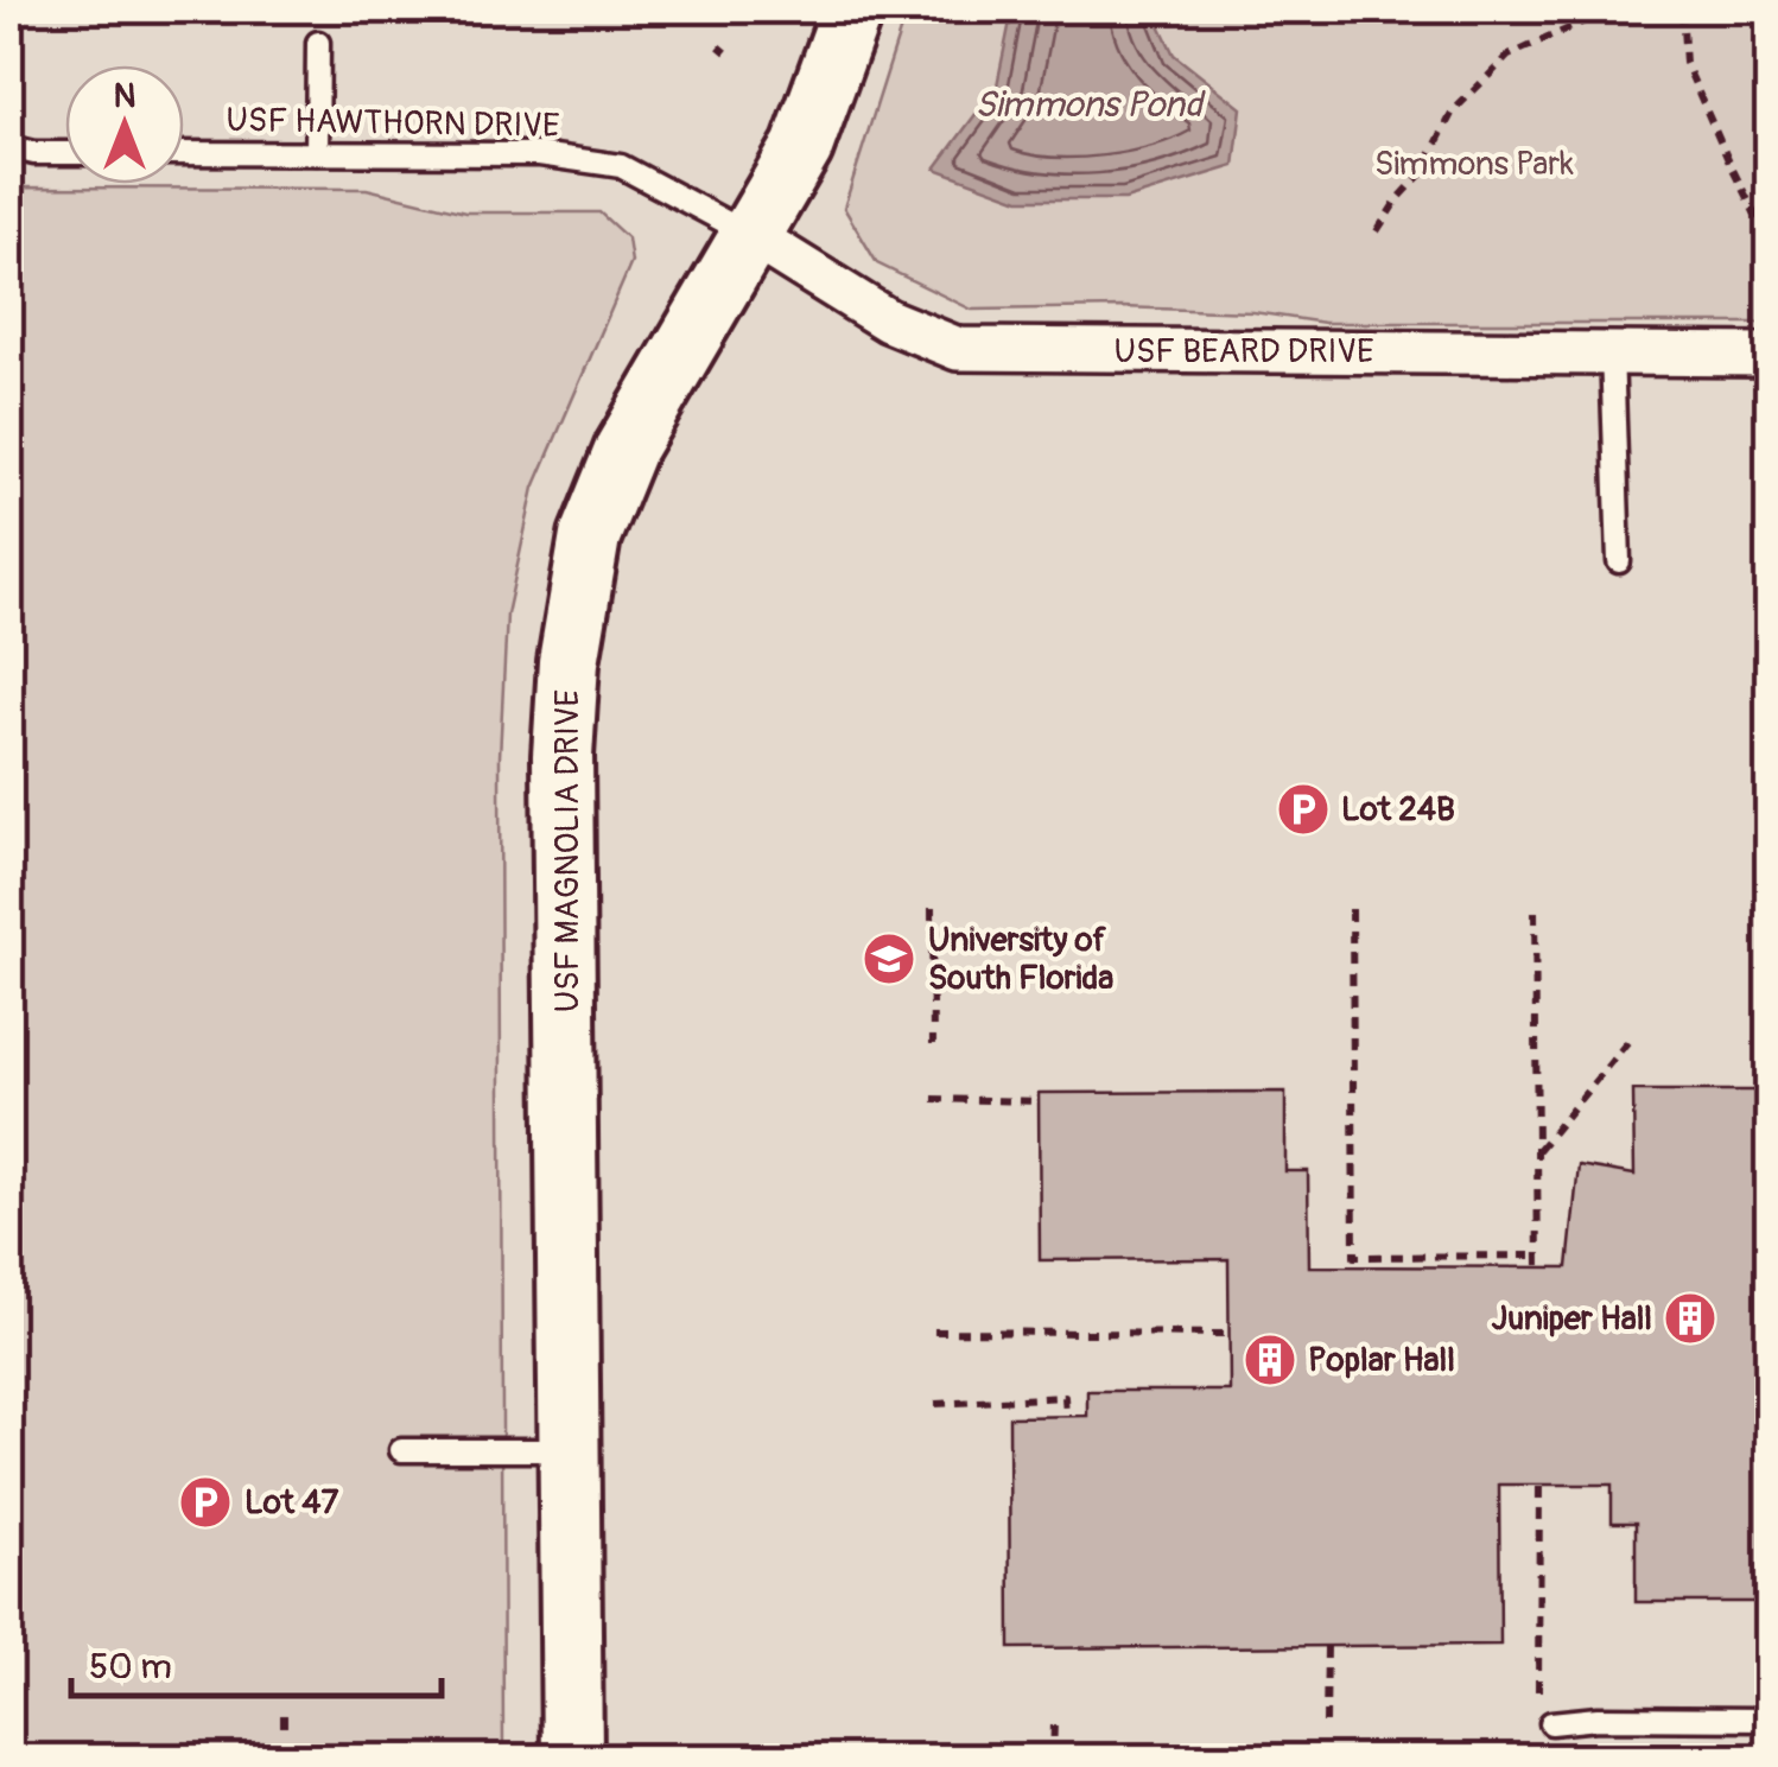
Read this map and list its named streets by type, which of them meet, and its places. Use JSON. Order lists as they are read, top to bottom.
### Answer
{
  "streets": {
    "street": ["USF BEARD DRIVE", "USF MAGNOLIA DRIVE"],
    "lane": ["USF HAWTHORN DRIVE"]
  },
  "crossings": [
    ["USF HAWTHORN DRIVE", "USF BEARD DRIVE"],
    ["USF HAWTHORN DRIVE", "USF MAGNOLIA DRIVE"],
    ["USF BEARD DRIVE", "USF MAGNOLIA DRIVE"]
  ],
  "water": ["Simmons Pond"],
  "parks": ["Simmons Park"],
  "places": {
    "parking": ["Lot 24B", "Lot 47"],
    "school or university": ["University of South Florida"],
    "building": ["Juniper Hall", "Poplar Hall"]
  },
  "scale_bar": "50 m",
  "north": "top"
}
